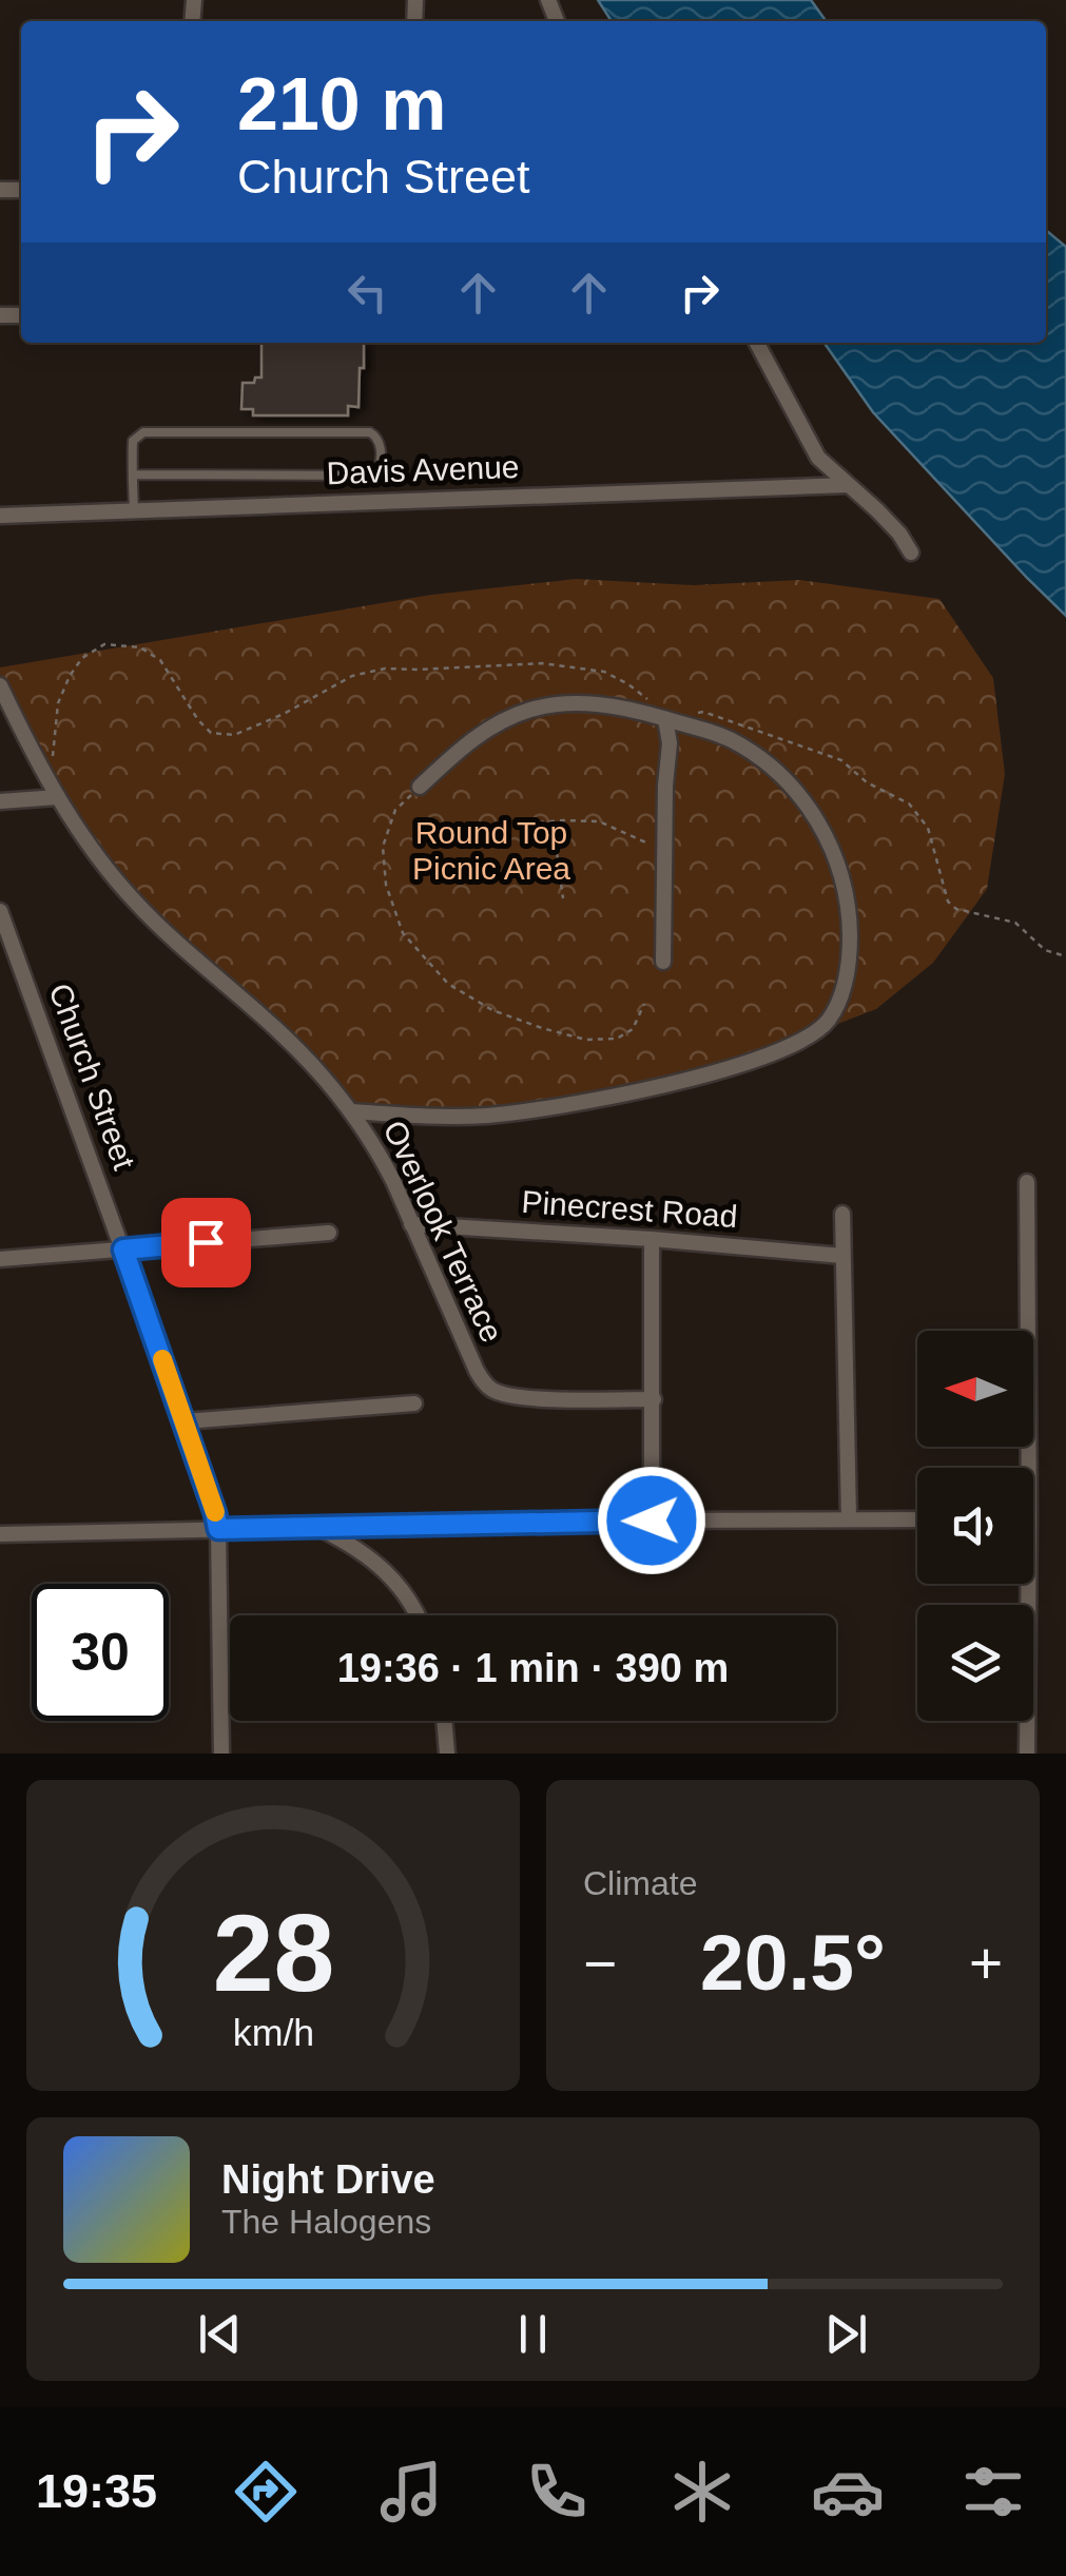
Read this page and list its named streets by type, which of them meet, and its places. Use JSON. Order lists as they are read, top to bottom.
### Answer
{
  "streets": {
    "street": [
      "Davis Avenue",
      "Church Street",
      "Pinecrest Road",
      "Overlook Terrace"
    ]
  },
  "crossings": [
    ["Pinecrest Road", "Overlook Terrace"]
  ],
  "parks": ["Round Top Picnic Area"],
  "north": "left",
  "page": {
    "turn": ["210 m", "Church Street"],
    "limit": "30",
    "trip": "19:36 · 1 min · 390 m",
    "tile": "Climate",
    "heat": ["−", "20.5°", "+"],
    "song": ["Night Drive", "The Halogens"],
    "tabs": "19:35",
    "gauge": ["28", "km/h"]
  }
}
